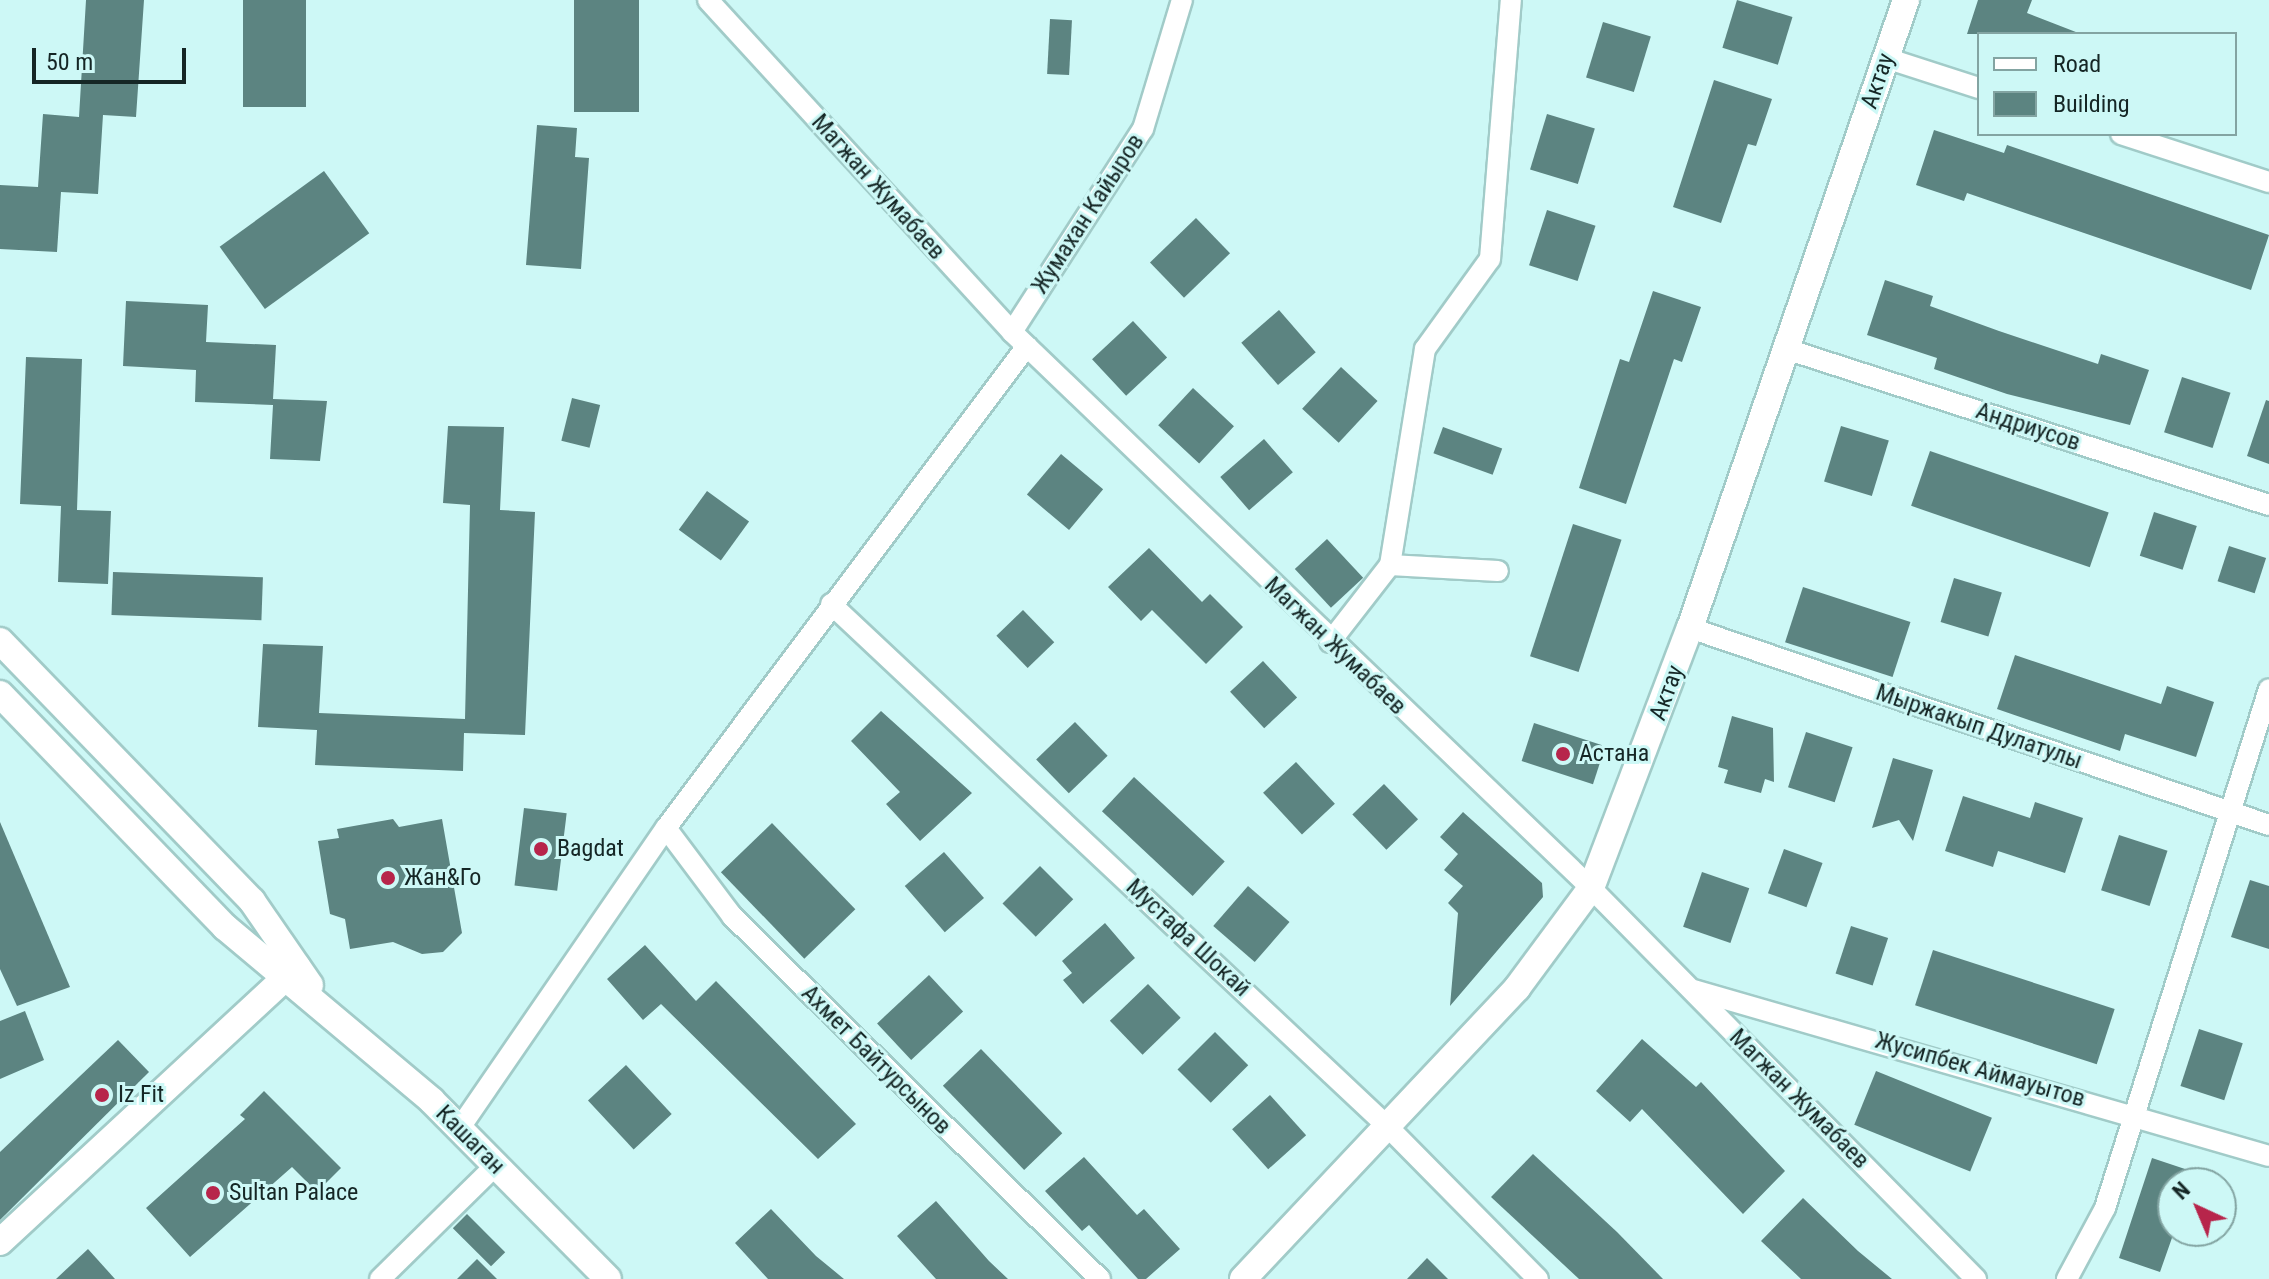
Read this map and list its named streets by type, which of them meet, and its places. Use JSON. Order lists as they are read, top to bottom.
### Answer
{
  "streets": {
    "street": [
      "Актау",
      "Магжан Жумабаев",
      "Жумахан Кайыров",
      "Андриусов",
      "Мыржакып Дулатулы",
      "Мустафа Шокай",
      "Ахмет Байтурсынов",
      "Жусипбек Аймауытов",
      "Кашаган"
    ]
  },
  "crossings": [
    ["Актау", "Магжан Жумабаев"],
    ["Актау", "Андриусов"],
    ["Актау", "Мыржакып Дулатулы"],
    ["Актау", "Мустафа Шокай"],
    ["Магжан Жумабаев", "Жумахан Кайыров"],
    ["Магжан Жумабаев", "Жусипбек Аймауытов"],
    ["Жумахан Кайыров", "Мустафа Шокай"],
    ["Жумахан Кайыров", "Ахмет Байтурсынов"],
    ["Жумахан Кайыров", "Кашаган"]
  ],
  "places": [
    "Астана",
    "Bagdat",
    "Жан&Го",
    "Iz Fit",
    "Sultan Palace"
  ],
  "legend": ["Road", "Building"],
  "scale_bar": "50 m",
  "north": "top left"
}
